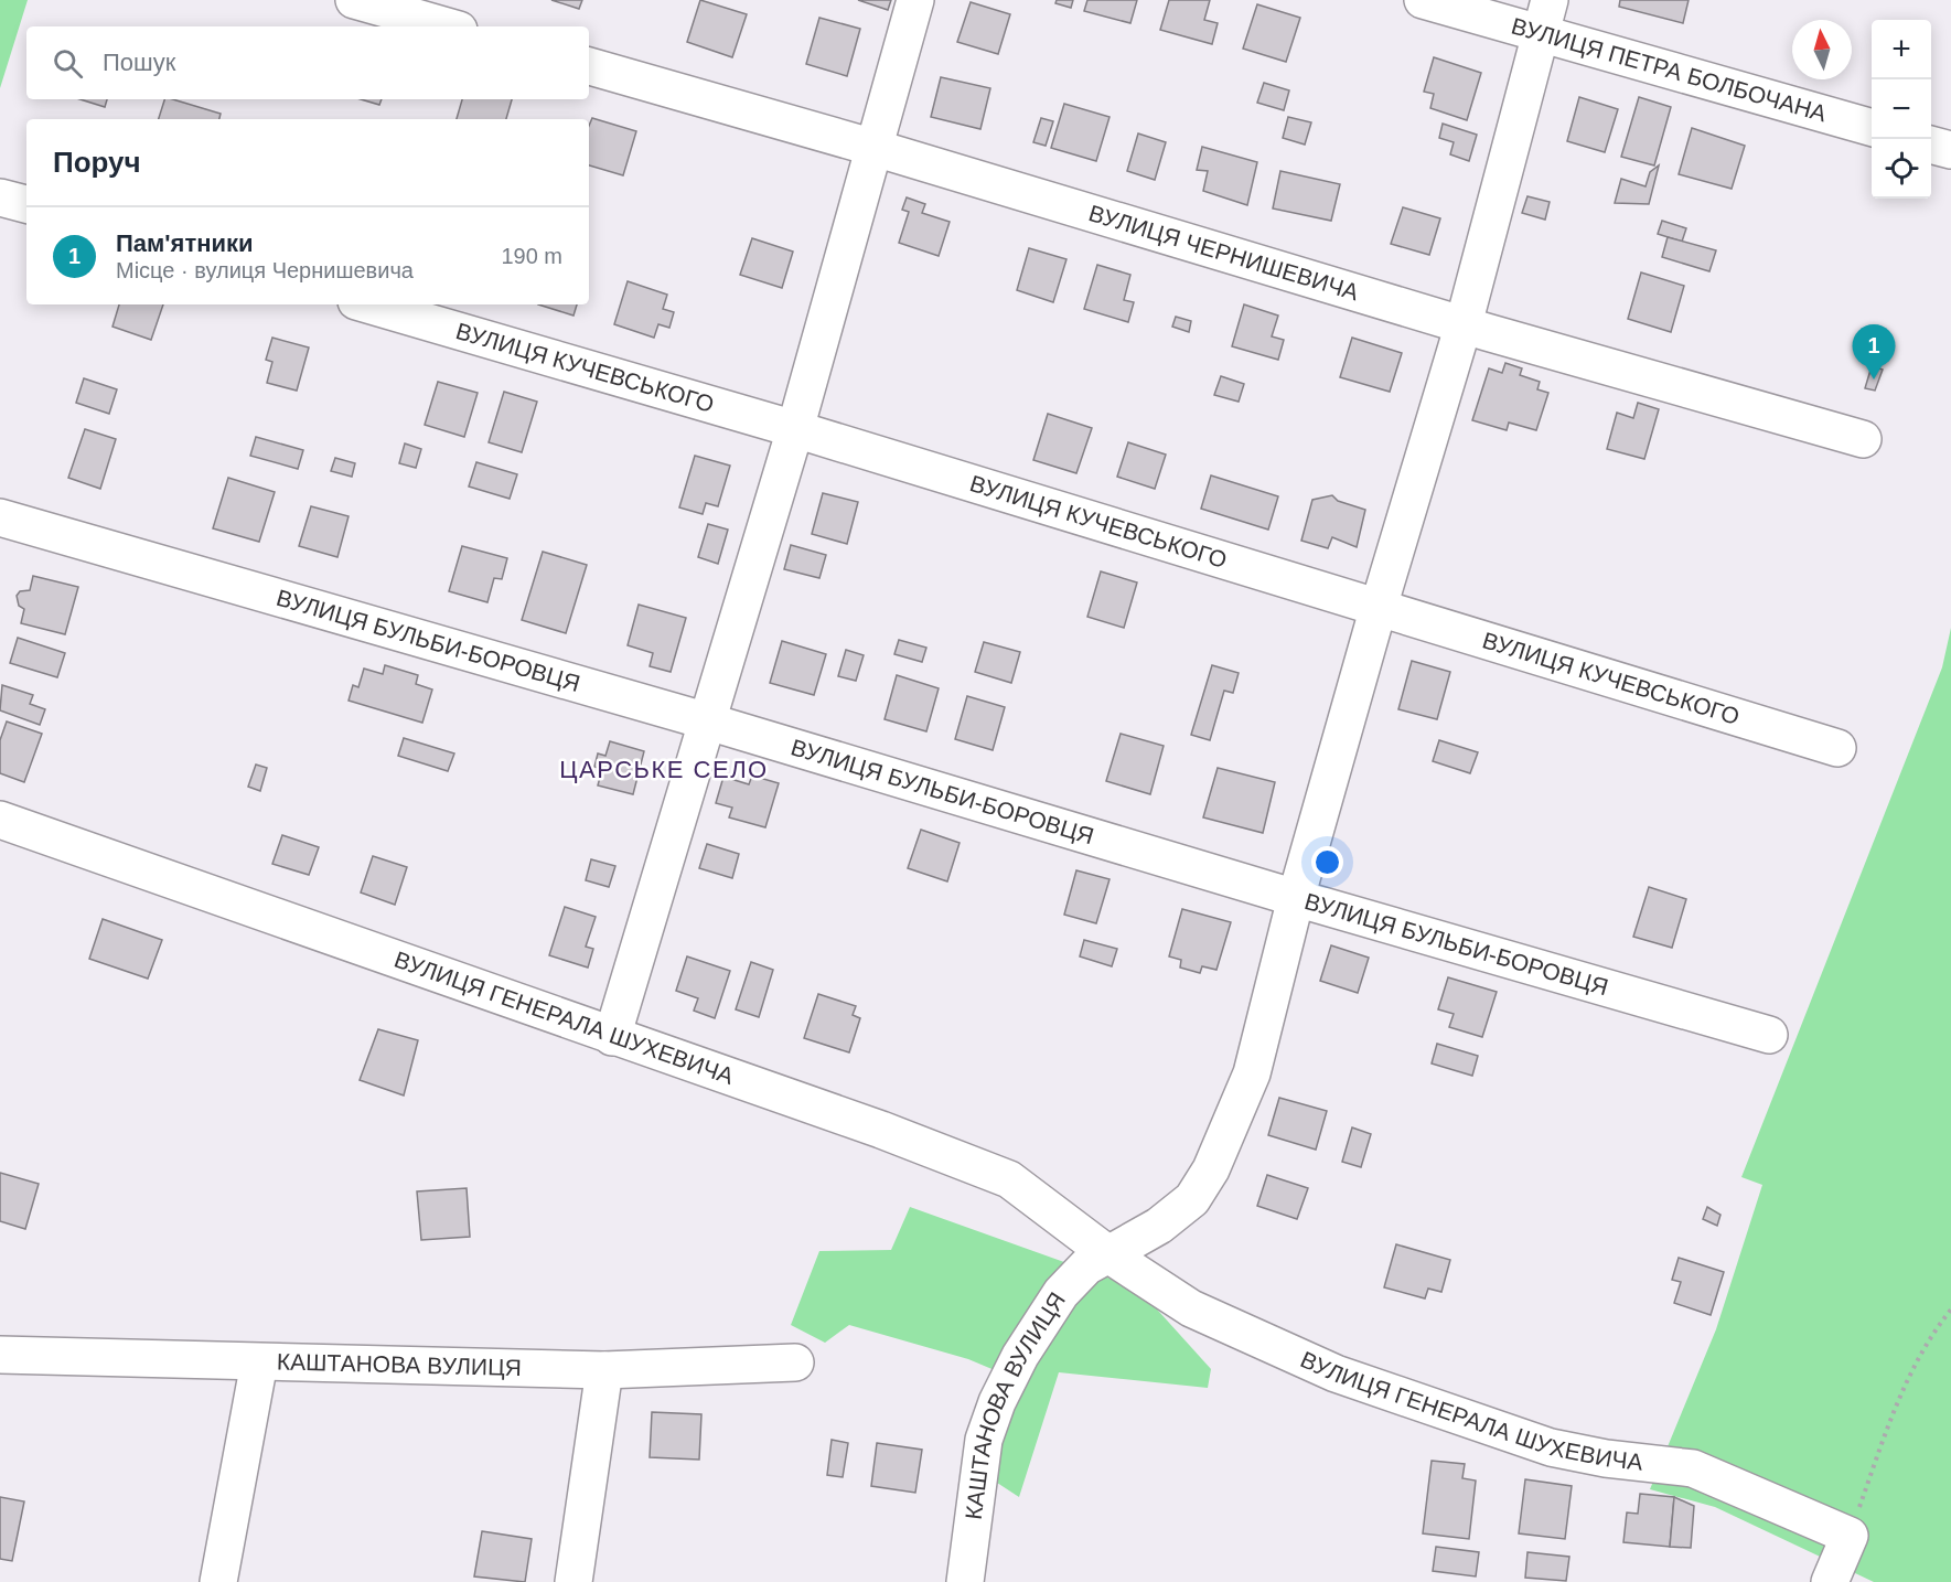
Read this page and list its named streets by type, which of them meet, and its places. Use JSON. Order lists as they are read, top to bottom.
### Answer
{
  "streets": {
    "street": [
      "ВУЛИЦЯ ПЕТРА БОЛБОЧАНА",
      "ВУЛИЦЯ ЧЕРНИШЕВИЧА",
      "ВУЛИЦЯ КУЧЕВСЬКОГО",
      "ВУЛИЦЯ БУЛЬБИ-БОРОВЦЯ",
      "ВУЛИЦЯ ГЕНЕРАЛА ШУХЕВИЧА",
      "КАШТАНОВА ВУЛИЦЯ"
    ]
  },
  "crossings": [
    ["ВУЛИЦЯ ГЕНЕРАЛА ШУХЕВИЧА", "КАШТАНОВА ВУЛИЦЯ"]
  ],
  "districts": ["ЦАРСЬКЕ СЕЛО"],
  "north": "top",
  "page": {
    "map_buttons": ["+", "−"],
    "search": "Пошук",
    "heading": "Поруч",
    "list": [
      {
        "mark": "1",
        "name": "Пам'ятники",
        "note": "Місце · вулиця Чернишевича",
        "value": "190 m"
      }
    ],
    "pins": "1"
  }
}
